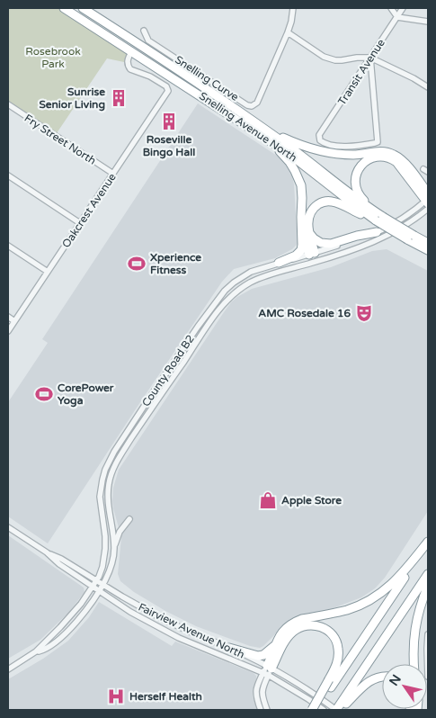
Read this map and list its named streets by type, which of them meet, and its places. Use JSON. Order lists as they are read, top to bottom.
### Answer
{
  "streets": {
    "highway": ["Snelling Avenue North"],
    "street": [
      "Transit Avenue",
      "Snelling Curve",
      "Fry Street North",
      "Oakcrest Avenue",
      "County Road B2",
      "Fairview Avenue North"
    ]
  },
  "crossings": [
    ["Snelling Avenue North", "Oakcrest Avenue"],
    ["Fry Street North", "Oakcrest Avenue"],
    ["County Road B2", "Fairview Avenue North"]
  ],
  "parks": ["Rosebrook Park"],
  "places": {
    "building": ["Sunrise Senior Living", "Roseville Bingo Hall"],
    "sports": ["Xperience Fitness", "CorePower Yoga"],
    "theatre": ["AMC Rosedale 16"],
    "shop": ["Apple Store"],
    "hospital": ["Herself Health"]
  },
  "north": "top left"
}
